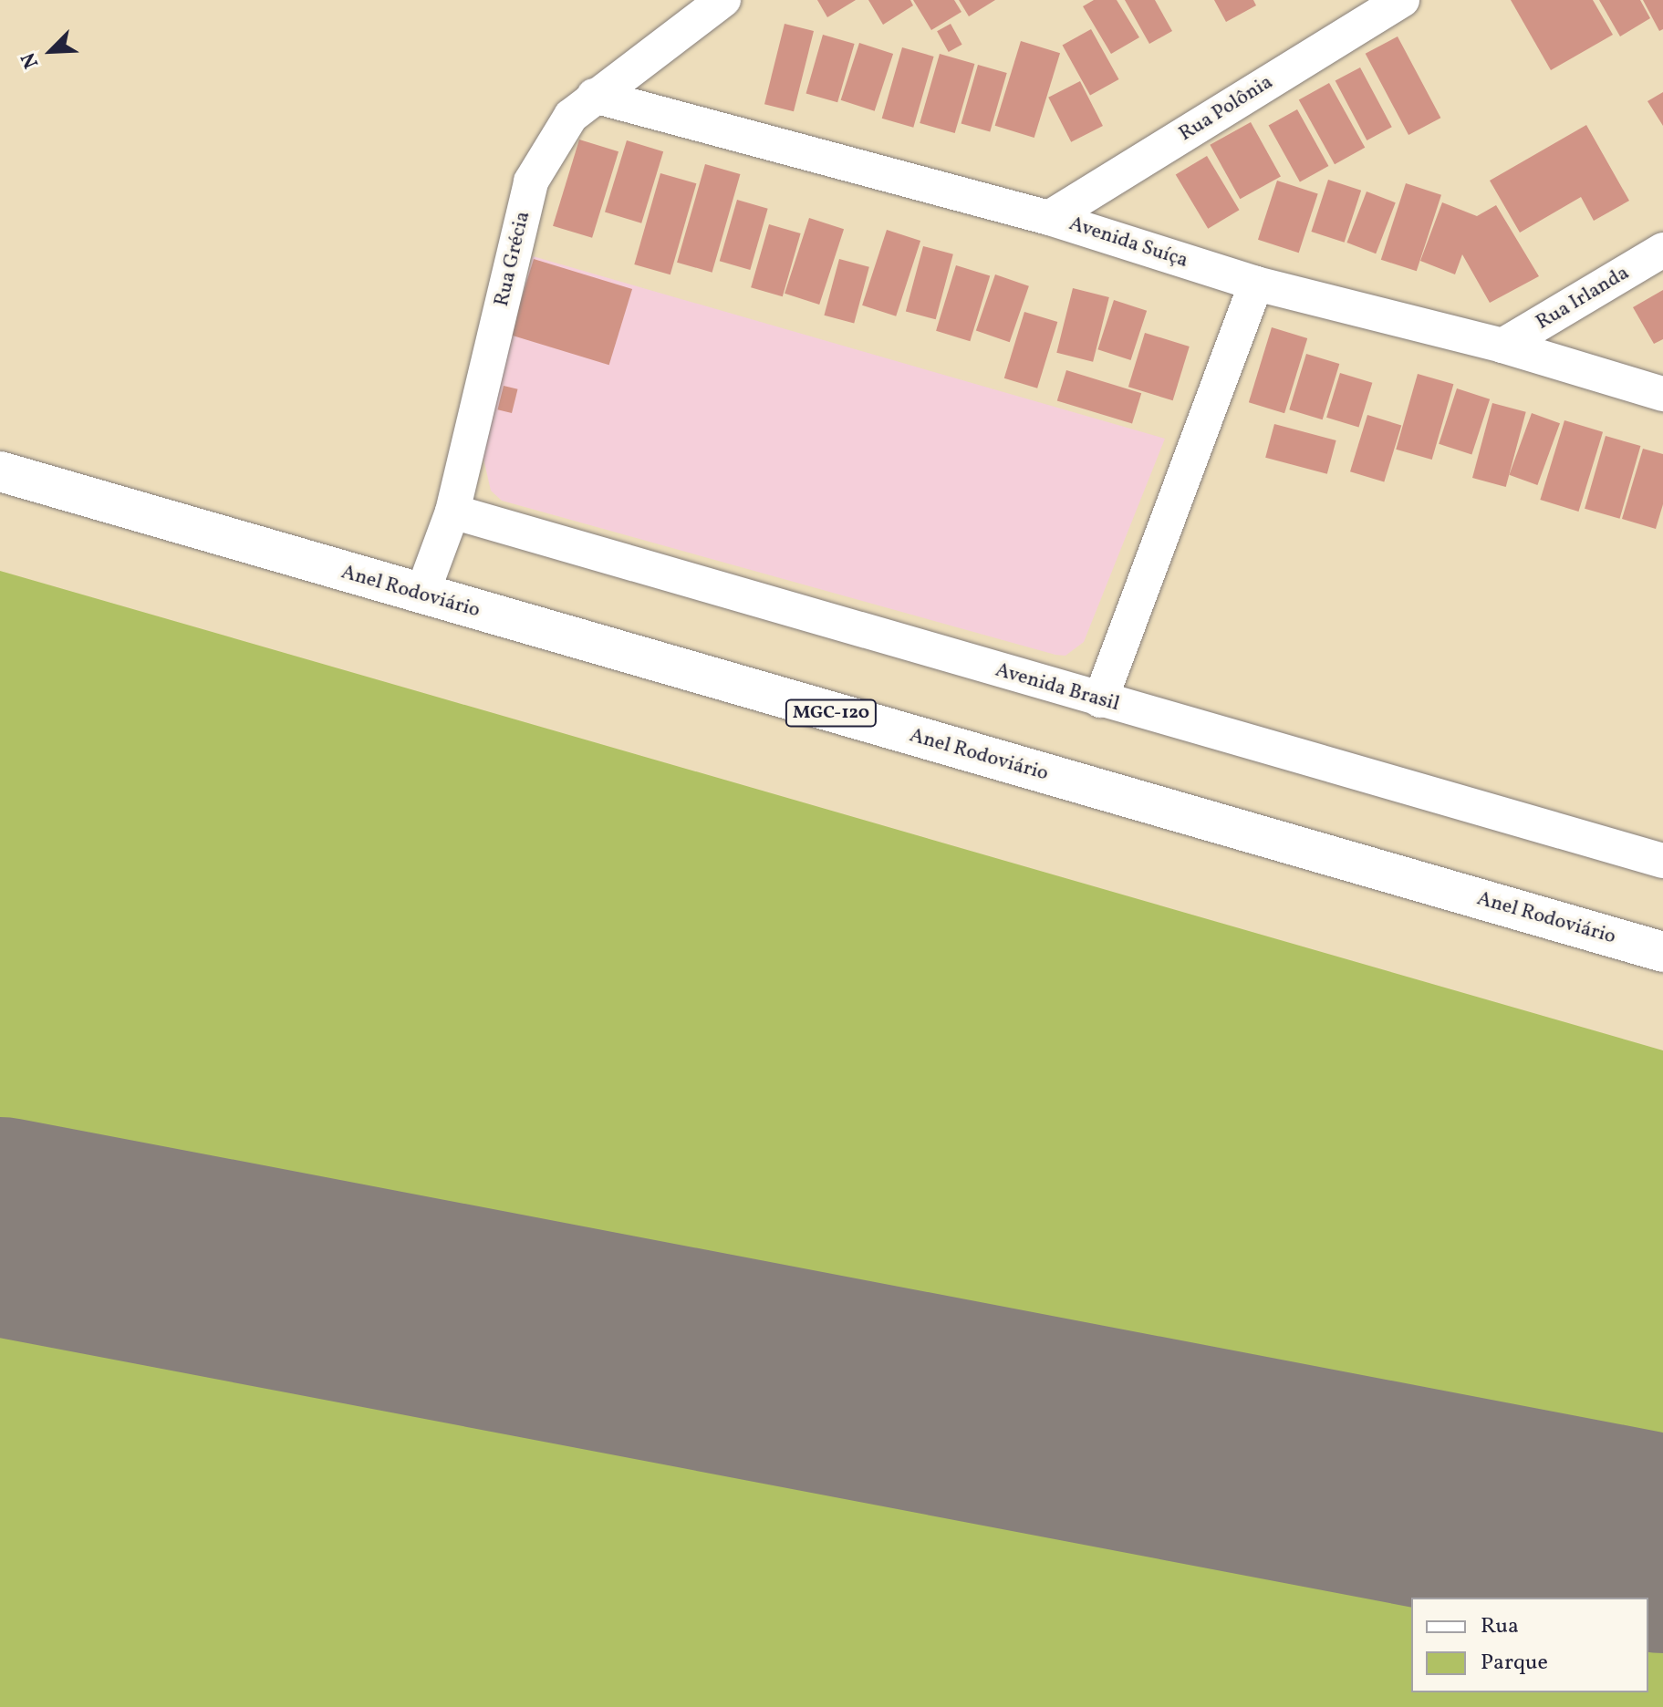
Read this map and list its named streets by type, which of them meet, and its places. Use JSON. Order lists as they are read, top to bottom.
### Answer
{
  "streets": {
    "main road": ["Anel Rodoviário", "MGC-120"],
    "street": [
      "Rua Polônia",
      "Avenida Suíça",
      "Rua Grécia",
      "Rua Irlanda",
      "Avenida Brasil"
    ]
  },
  "crossings": [
    ["Rua Polônia", "Avenida Suíça"],
    ["Avenida Suíça", "Rua Grécia"],
    ["Avenida Suíça", "Rua Irlanda"],
    ["Rua Grécia", "Anel Rodoviário"],
    ["Rua Grécia", "Avenida Brasil"]
  ],
  "legend": ["Rua", "Parque"],
  "north": "bottom left"
}
